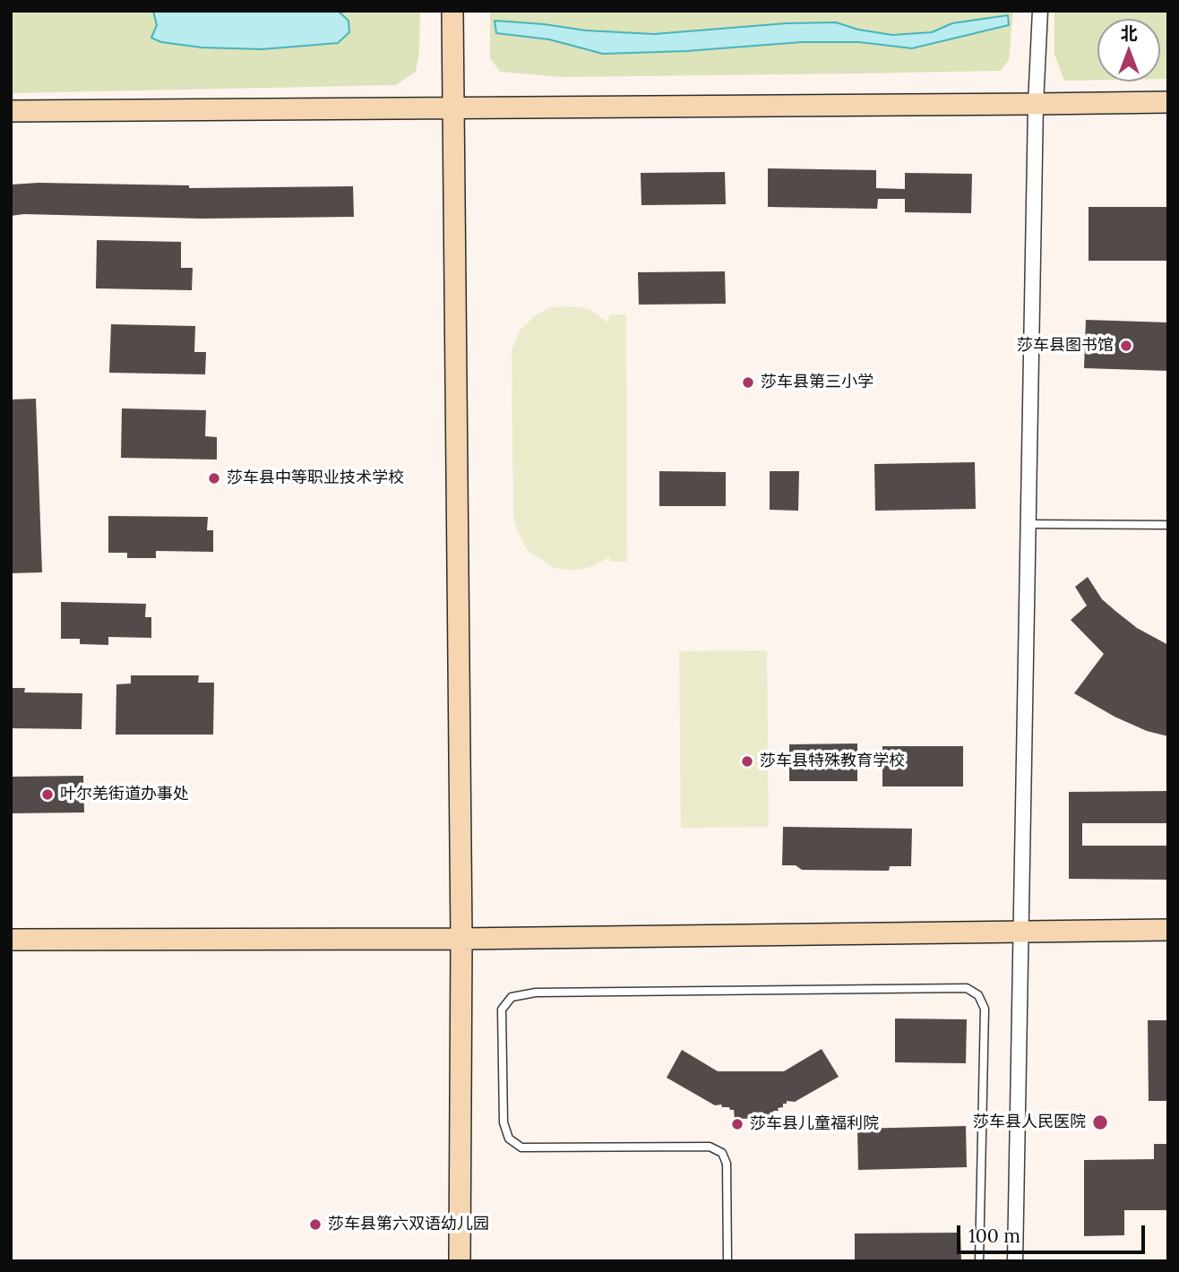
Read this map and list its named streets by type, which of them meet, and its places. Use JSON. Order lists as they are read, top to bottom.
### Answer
{
  "places": [
    "莎车县图书馆",
    "莎车县第三小学",
    "莎车县中等职业技术学校",
    "莎车县特殊教育学校",
    "叶尔羌街道办事处",
    "莎车县人民医院",
    "莎车县儿童福利院",
    "莎车县第六双语幼儿园"
  ],
  "scale_bar": "100 m",
  "north": "top"
}
